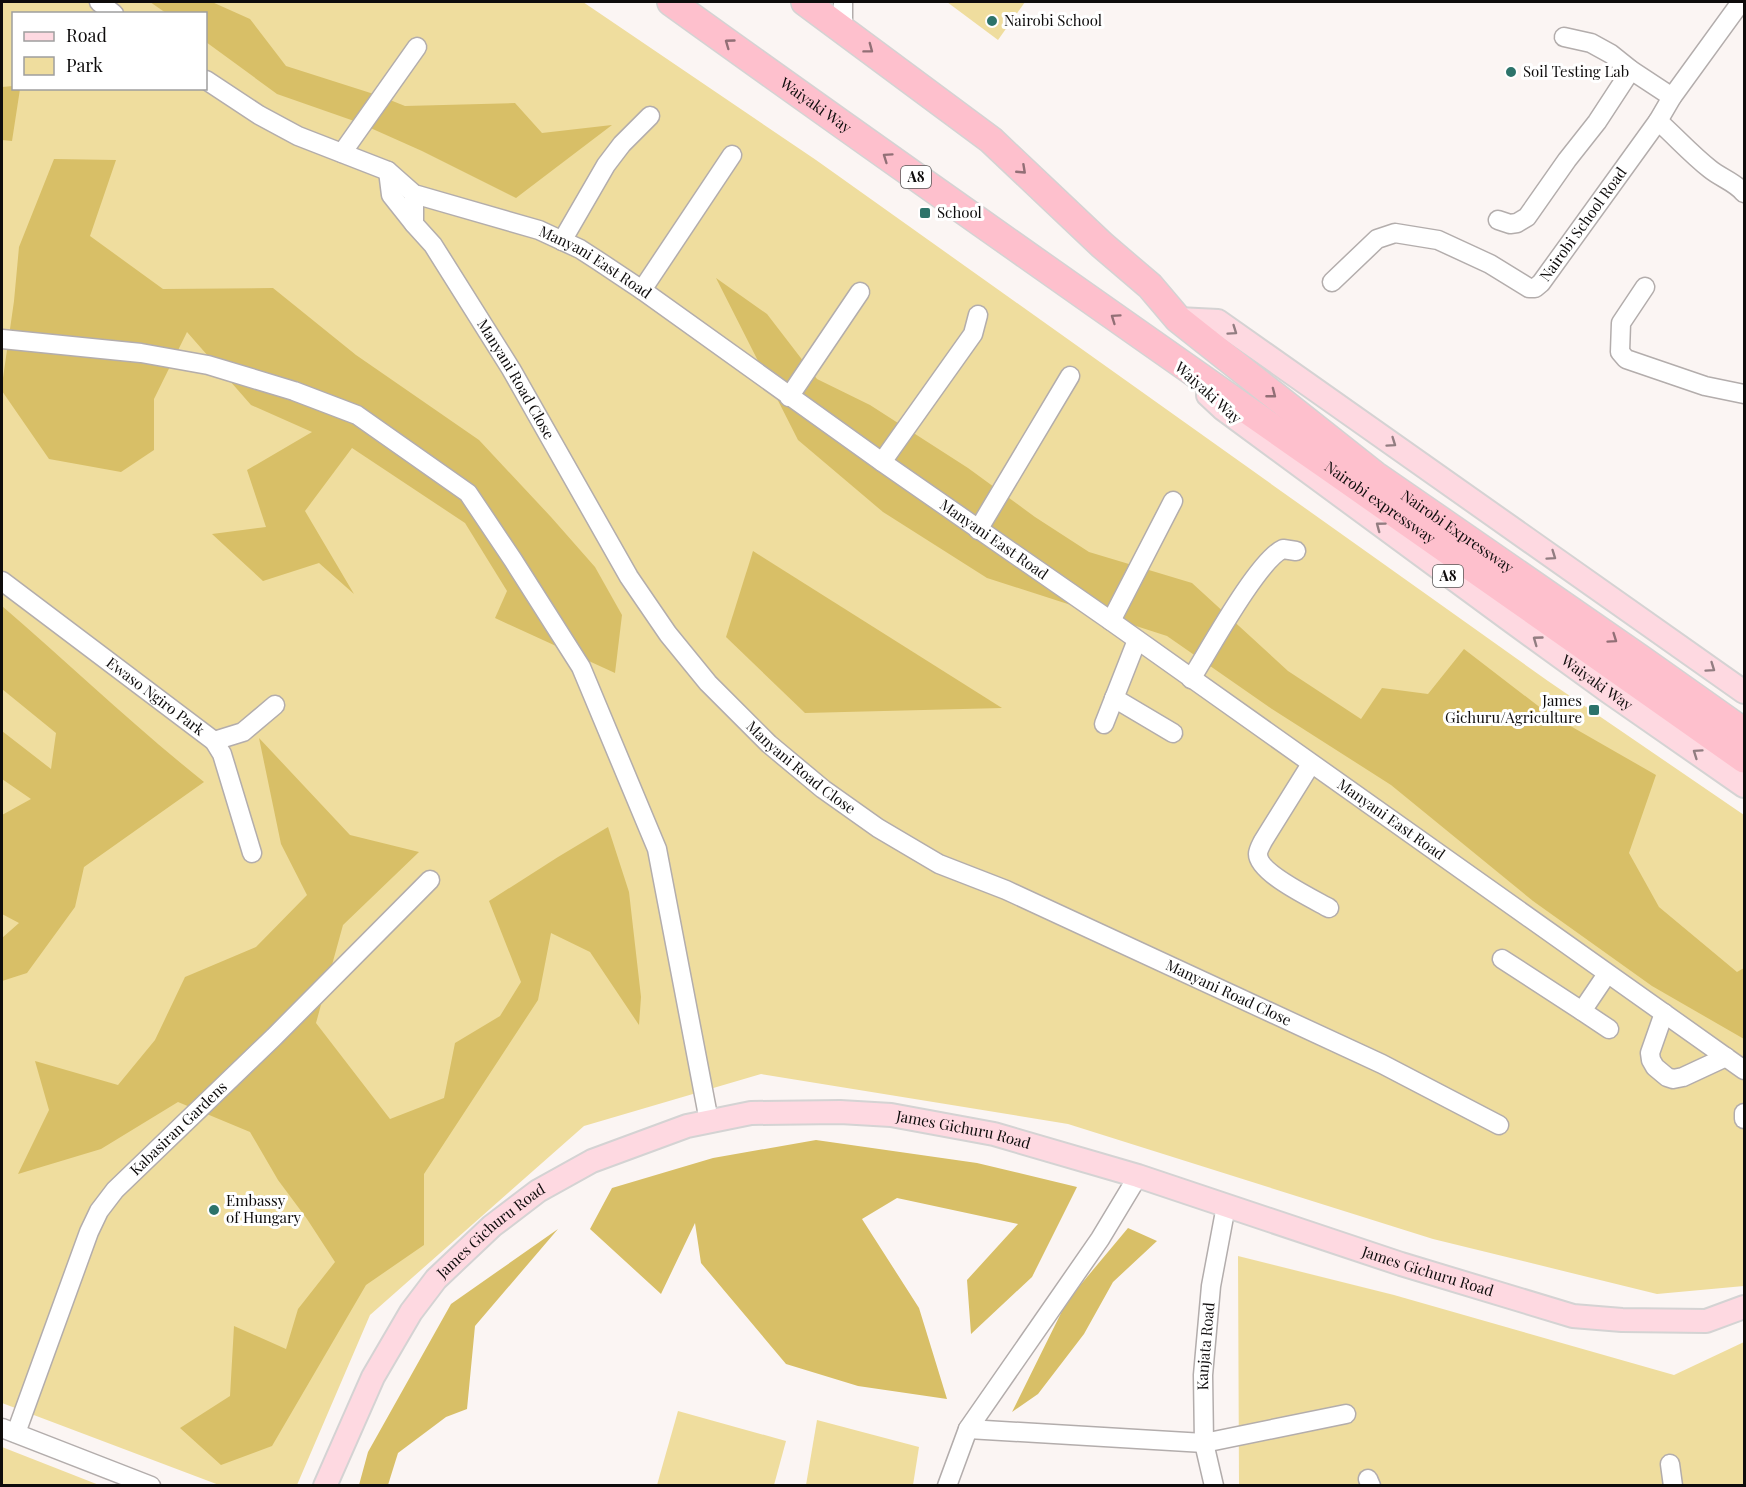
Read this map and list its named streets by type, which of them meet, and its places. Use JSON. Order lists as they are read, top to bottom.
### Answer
{
  "streets": {
    "highway": [
      "Waiyaki Way",
      "A8",
      "Nairobi expressway",
      "Nairobi Expressway"
    ],
    "main road": ["James Gichuru Road"],
    "street": [
      "Nairobi School Road",
      "Manyani East Road",
      "Manyani Road Close",
      "Ewaso Ngiro Park",
      "Kabasiran Gardens",
      "Kanjata Road"
    ]
  },
  "crossings": [
    ["Waiyaki Way", "Nairobi expressway"],
    ["Manyani East Road", "Manyani Road Close"],
    ["James Gichuru Road", "Kanjata Road"]
  ],
  "one_way": ["Nairobi Expressway"],
  "places": {
    "other": ["Nairobi School", "Soil Testing Lab", "Embassy of Hungary"],
    "transit": ["School", "James Gichuru/Agriculture"]
  },
  "legend": ["Road", "Park"]
}
